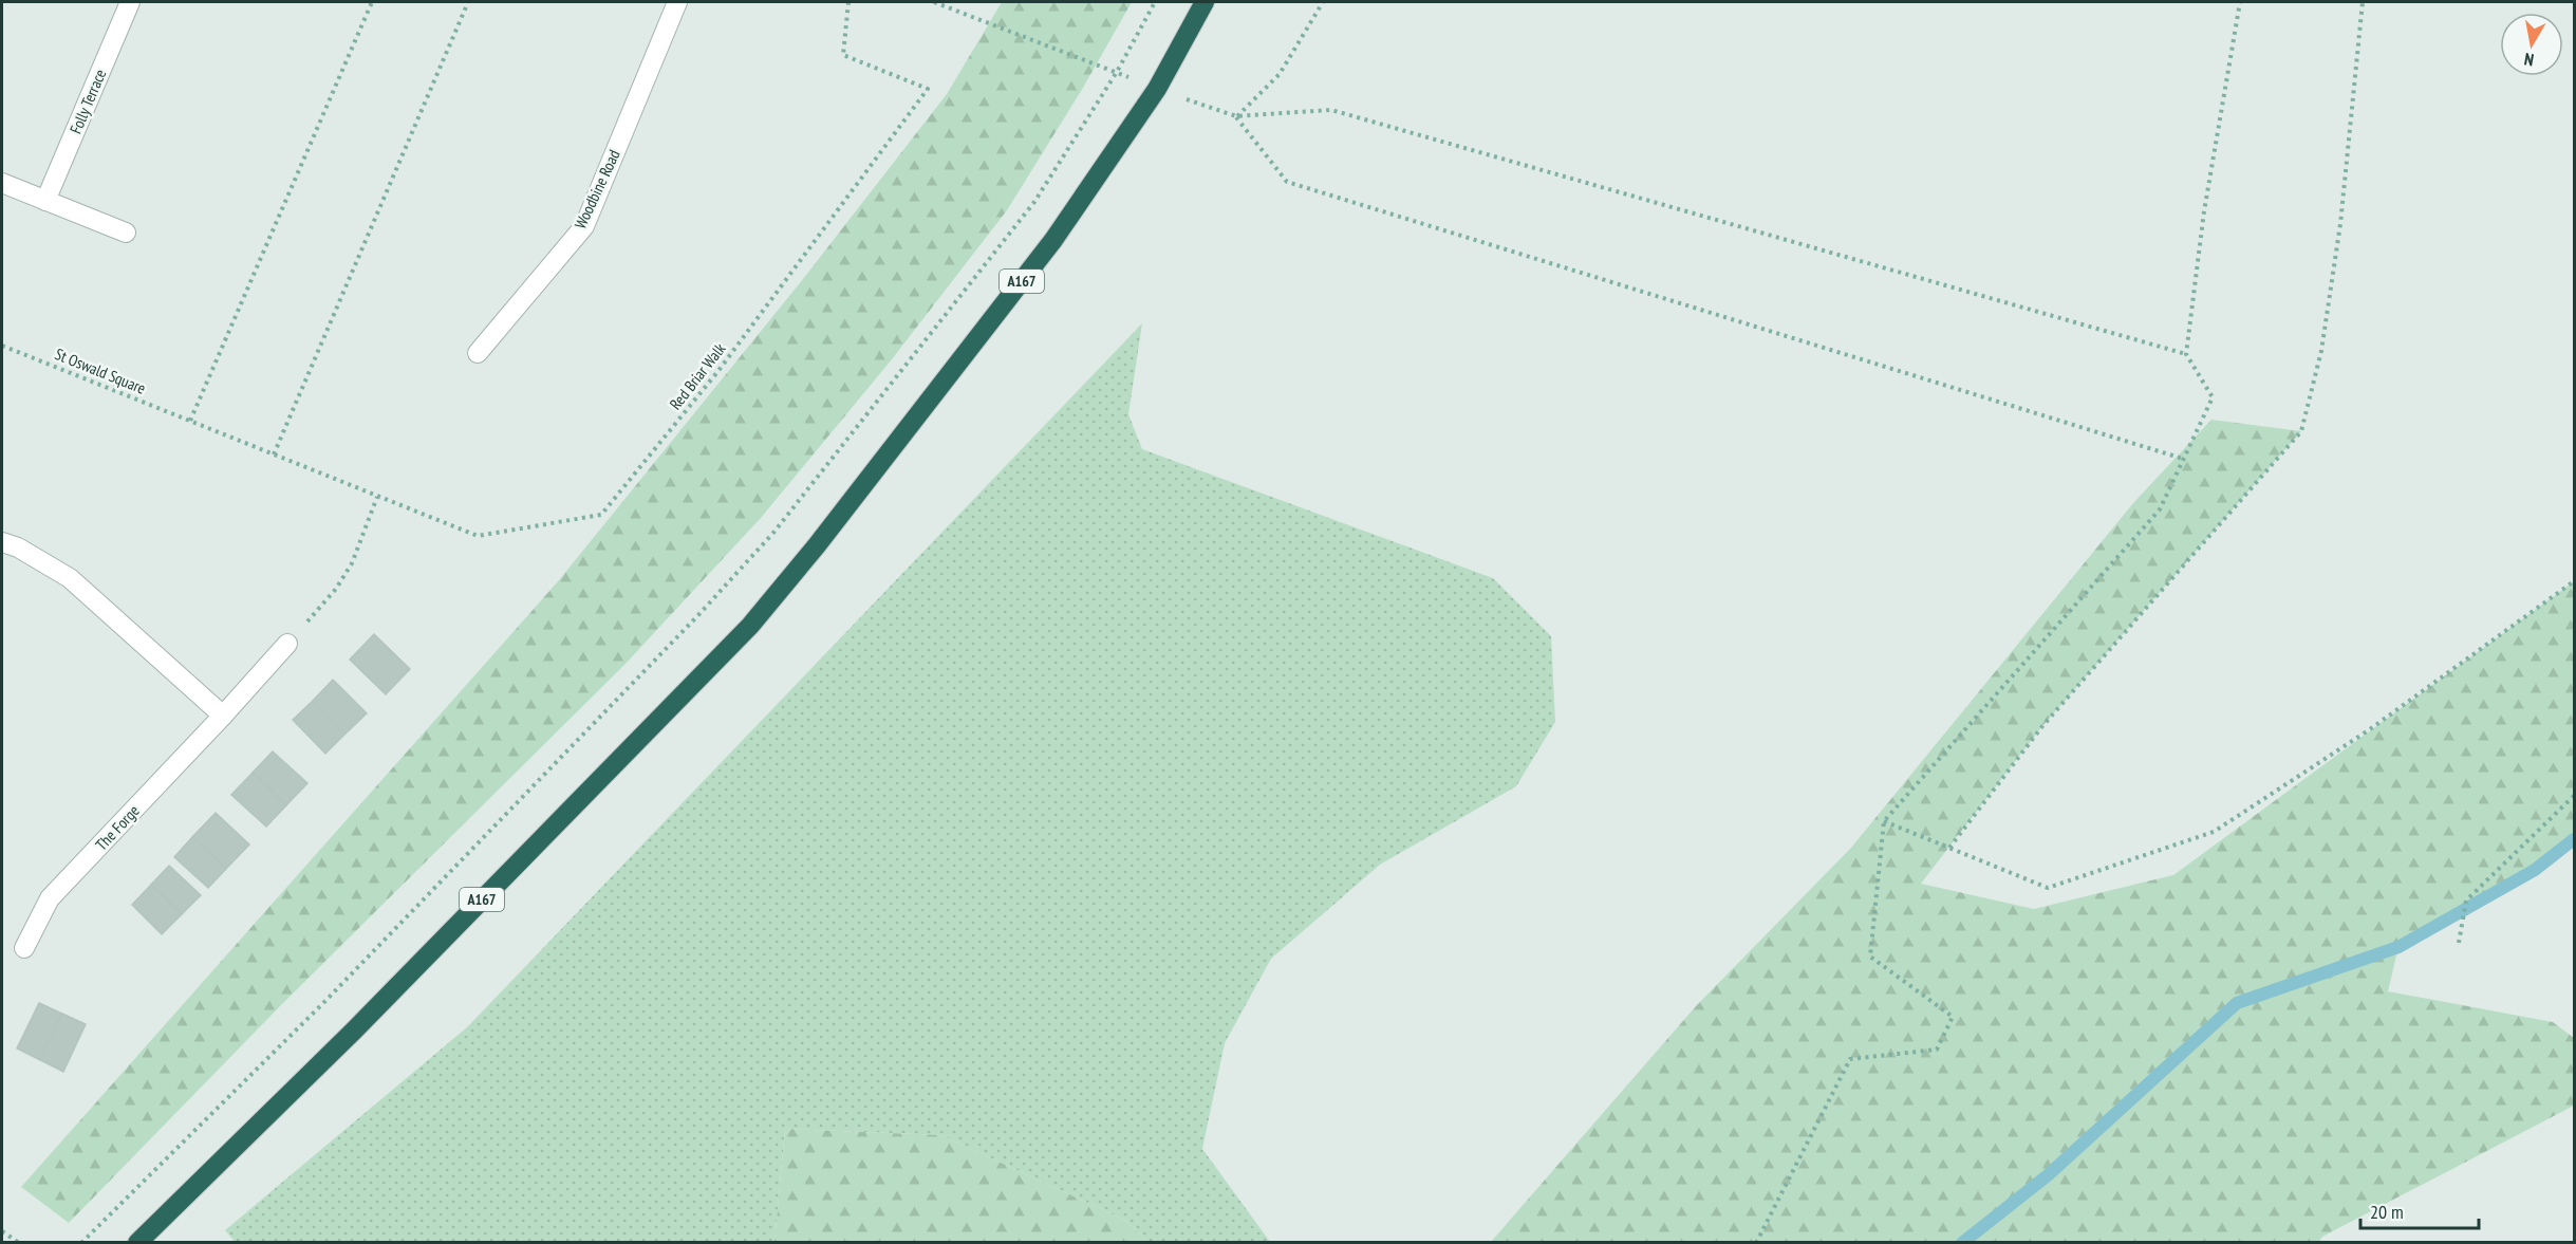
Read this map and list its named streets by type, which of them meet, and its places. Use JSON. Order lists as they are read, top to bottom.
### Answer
{
  "streets": {
    "highway": ["A167"],
    "street": ["Folly Terrace", "Woodbine Road", "The Forge"],
    "path": ["St Oswald Square", "Red Briar Walk"]
  },
  "crossings": [
    ["St Oswald Square", "Red Briar Walk"]
  ],
  "scale_bar": "20 m",
  "north": "bottom"
}
